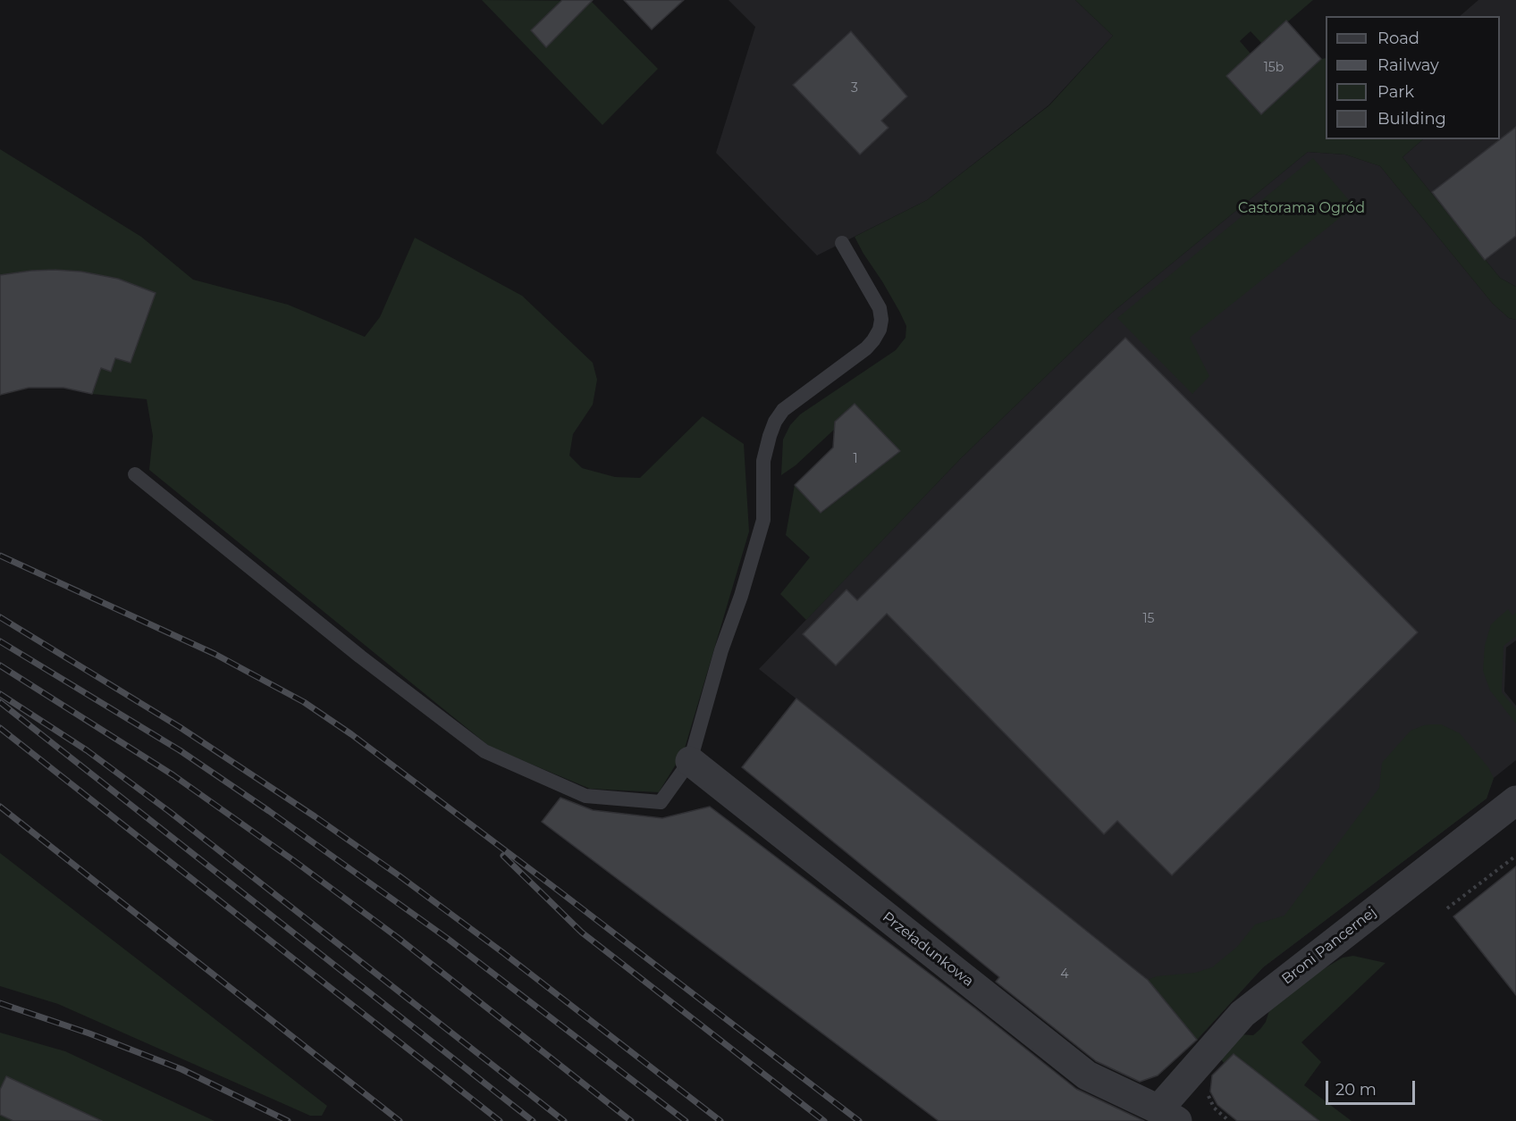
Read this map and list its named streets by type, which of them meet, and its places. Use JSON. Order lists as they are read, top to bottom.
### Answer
{
  "streets": {
    "street": ["Broni Pancernej", "Przeładunkowa"]
  },
  "crossings": [
    ["Broni Pancernej", "Przeładunkowa"]
  ],
  "parks": ["Castorama Ogród"],
  "house_numbers": [
    "15b",
    "3",
    "1",
    "15",
    "4"
  ],
  "legend": [
    "Road",
    "Railway",
    "Park",
    "Building"
  ],
  "scale_bar": "20 m"
}
